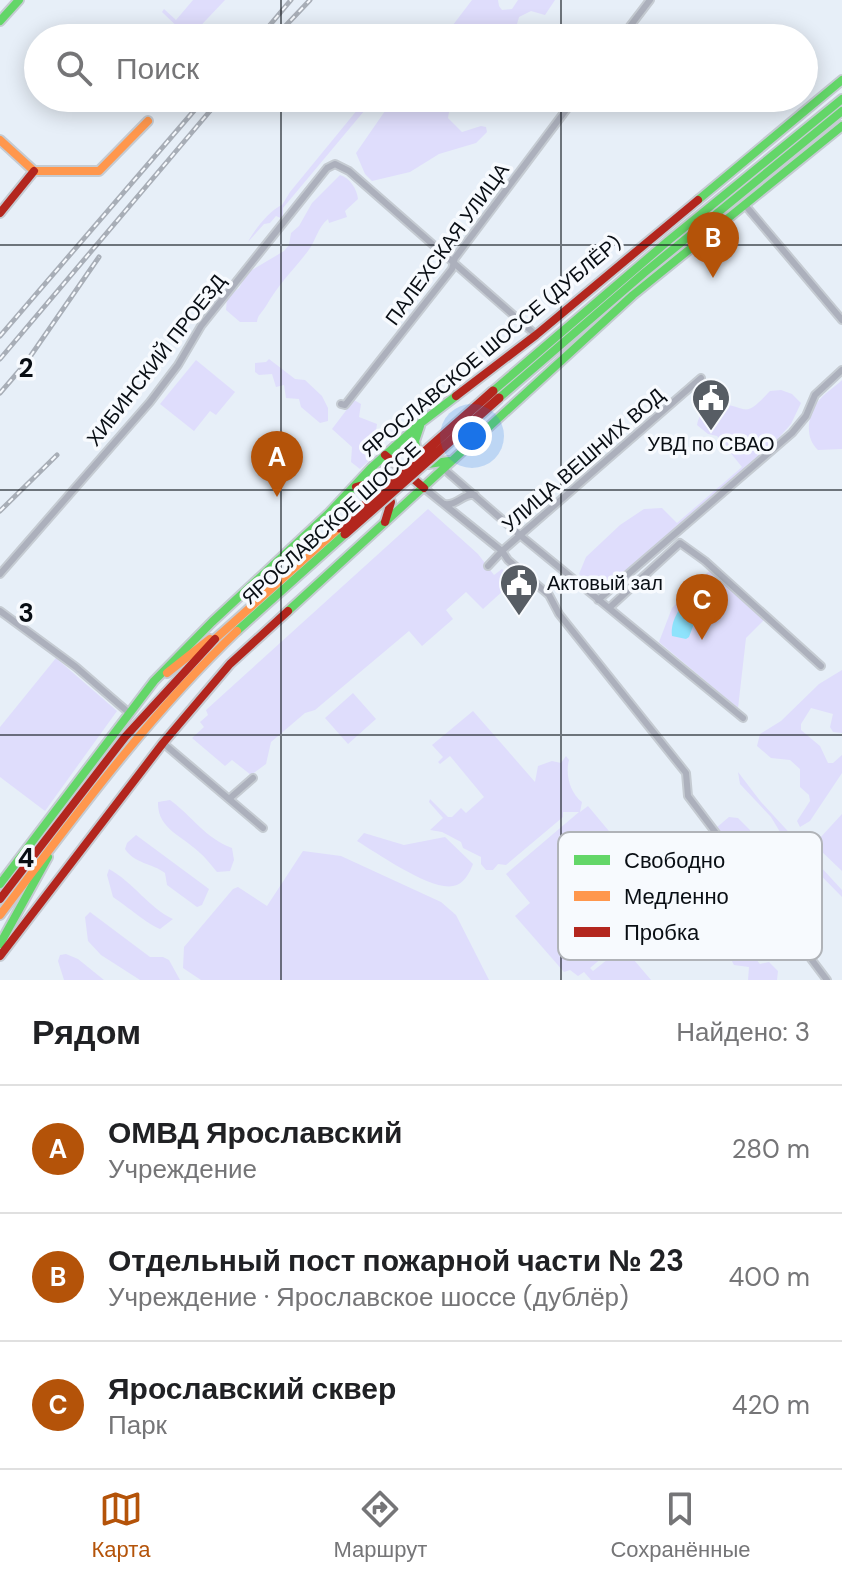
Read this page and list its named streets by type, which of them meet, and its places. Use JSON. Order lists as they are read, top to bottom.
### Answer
{
  "streets": {
    "street": [
      "ПАЛЕХСКАЯ УЛИЦА",
      "ЯРОСЛАВСКОЕ ШОССЕ (ДУБЛЁР)",
      "ХИБИНСКИЙ ПРОЕЗД",
      "УЛИЦА ВЕШНИХ ВОД",
      "ЯРОСЛАВСКОЕ ШОССЕ"
    ]
  },
  "crossings": [
    ["ПАЛЕХСКАЯ УЛИЦА", "ХИБИНСКИЙ ПРОЕЗД"]
  ],
  "places": {
    "public building": ["УВД по СВАО", "Актовый зал"]
  },
  "legend": ["Свободно", "Медленно", "Пробка"],
  "page": {
    "search": "Поиск",
    "pins": ["B", "A", "C"],
    "heading": ["Рядом", "Найдено: 3"],
    "list": [
      {
        "mark": "A",
        "name": "ОМВД Ярославский",
        "note": "Учреждение",
        "value": "280 m"
      },
      {
        "mark": "B",
        "name": "Отдельный пост пожарной части № 23",
        "note": "Учреждение · Ярославское шоссе (дублёр)",
        "value": "400 m"
      },
      {
        "mark": "C",
        "name": "Ярославский сквер",
        "note": "Парк",
        "value": "420 m"
      }
    ],
    "nav": ["Карта", "Маршрут", "Сохранённые"]
  },
  "grid": {
    "rows": ["2", "3", "4"]
  }
}
